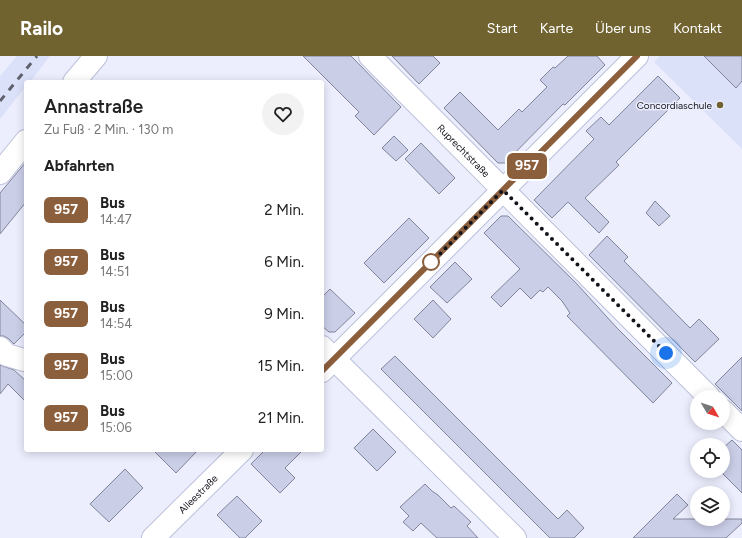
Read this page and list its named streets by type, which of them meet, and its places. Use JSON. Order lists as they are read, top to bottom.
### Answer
{
  "streets": {
    "street": ["Ruprechtstraße", "Alleestraße"]
  },
  "places": ["Concordiaschule"],
  "lines": ["bus line 957"],
  "north": "bottom right",
  "page": {
    "header": "Railo",
    "nav": [
      "Start",
      "Karte",
      "Über uns",
      "Kontakt"
    ],
    "on_map": "957",
    "heading": [
      ["Annastraße", "Zu Fuß · 2 Min. · 130 m"],
      "Abfahrten"
    ],
    "list": [
      {
        "mark": "957",
        "name": "Bus",
        "note": "14:47",
        "value": "2 Min."
      },
      {
        "mark": "957",
        "name": "Bus",
        "note": "14:51",
        "value": "6 Min."
      },
      {
        "mark": "957",
        "name": "Bus",
        "note": "14:54",
        "value": "9 Min."
      },
      {
        "mark": "957",
        "name": "Bus",
        "note": "15:00",
        "value": "15 Min."
      },
      {
        "mark": "957",
        "name": "Bus",
        "note": "15:06",
        "value": "21 Min."
      }
    ]
  }
}
